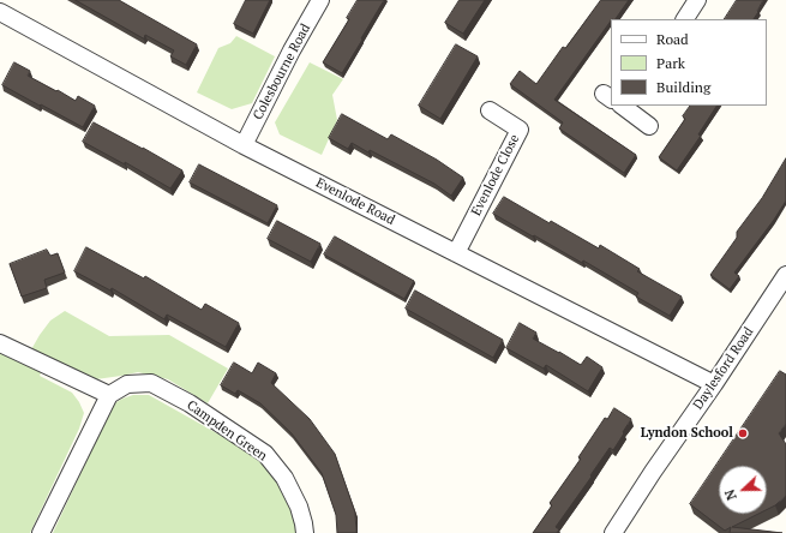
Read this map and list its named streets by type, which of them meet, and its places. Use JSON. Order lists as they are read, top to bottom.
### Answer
{
  "streets": {
    "street": [
      "Colesbourne Road",
      "Evenlode Close",
      "Evenlode Road",
      "Daylesford Road",
      "Campden Green"
    ]
  },
  "crossings": [
    ["Colesbourne Road", "Evenlode Road"],
    ["Evenlode Close", "Evenlode Road"],
    ["Evenlode Road", "Daylesford Road"]
  ],
  "places": ["Lyndon School"],
  "legend": ["Road", "Park", "Building"],
  "north": "left"
}
